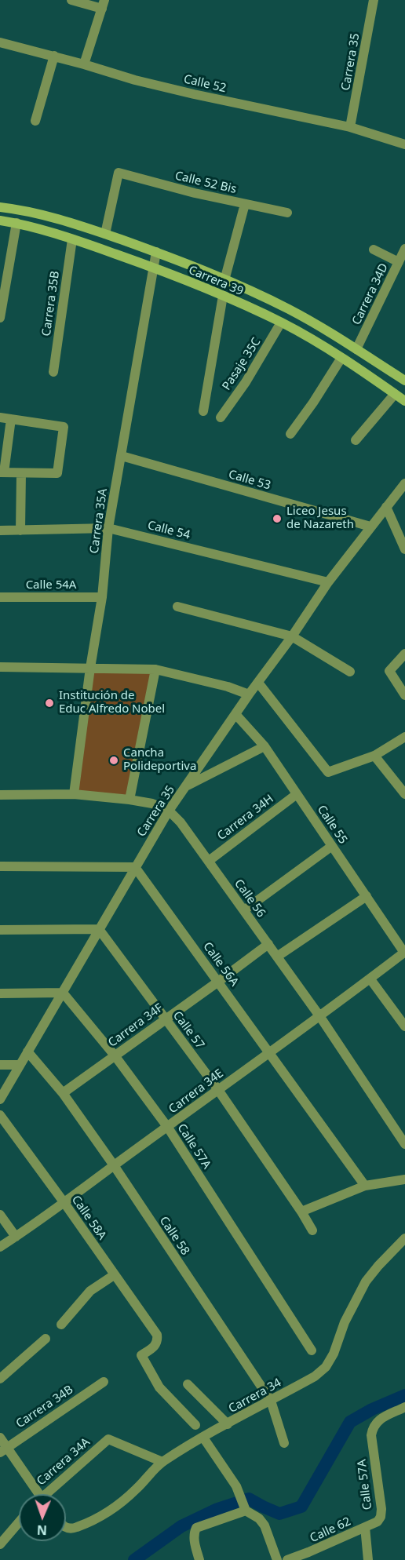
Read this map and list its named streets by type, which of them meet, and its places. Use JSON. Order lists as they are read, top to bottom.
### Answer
{
  "streets": {
    "main road": ["Carrera 39"],
    "street": [
      "Carrera 35",
      "Calle 52",
      "Calle 52 Bis",
      "Carrera 34D",
      "Carrera 35B",
      "Pasaje 35C",
      "Calle 53",
      "Carrera 35A",
      "Calle 54",
      "Calle 54A",
      "Carrera 34H",
      "Calle 55",
      "Calle 56",
      "Calle 56A",
      "Carrera 34F",
      "Calle 57",
      "Carrera 34E",
      "Calle 57A",
      "Calle 58A",
      "Calle 58",
      "Carrera 34",
      "Carrera 34B",
      "Carrera 34A",
      "Calle 62"
    ]
  },
  "crossings": [
    ["Carrera 35", "Calle 52"],
    ["Carrera 35", "Calle 53"],
    ["Carrera 35", "Calle 54"],
    ["Carrera 35", "Calle 55"],
    ["Carrera 35", "Calle 56"],
    ["Carrera 35", "Calle 56A"],
    ["Carrera 35", "Calle 57"],
    ["Carrera 35", "Calle 57A"],
    ["Carrera 35", "Calle 58"],
    ["Calle 52 Bis", "Carrera 39"],
    ["Carrera 39", "Carrera 34D"],
    ["Carrera 39", "Carrera 35B"],
    ["Carrera 39", "Pasaje 35C"],
    ["Carrera 39", "Carrera 35A"],
    ["Calle 53", "Carrera 35A"],
    ["Carrera 35A", "Calle 54"],
    ["Carrera 35A", "Calle 54A"],
    ["Carrera 35A", "Calle 56"],
    ["Carrera 34H", "Calle 55"],
    ["Carrera 34H", "Calle 56"],
    ["Calle 55", "Carrera 34E"],
    ["Calle 56", "Carrera 34F"],
    ["Calle 56", "Carrera 34E"],
    ["Calle 56A", "Carrera 34F"],
    ["Calle 56A", "Carrera 34E"],
    ["Carrera 34F", "Calle 57"],
    ["Carrera 34F", "Calle 57A"],
    ["Carrera 34F", "Calle 58"],
    ["Calle 57", "Carrera 34E"],
    ["Carrera 34E", "Calle 57A"],
    ["Carrera 34E", "Calle 58A"],
    ["Carrera 34E", "Calle 58"],
    ["Calle 57A", "Calle 62"],
    ["Calle 58", "Carrera 34"],
    ["Carrera 34", "Carrera 34A"]
  ],
  "places": ["Liceo Jesus de Nazareth", "Institución de Educ Alfredo Nobel", "Cancha Polideportiva"],
  "north": "bottom"
}
